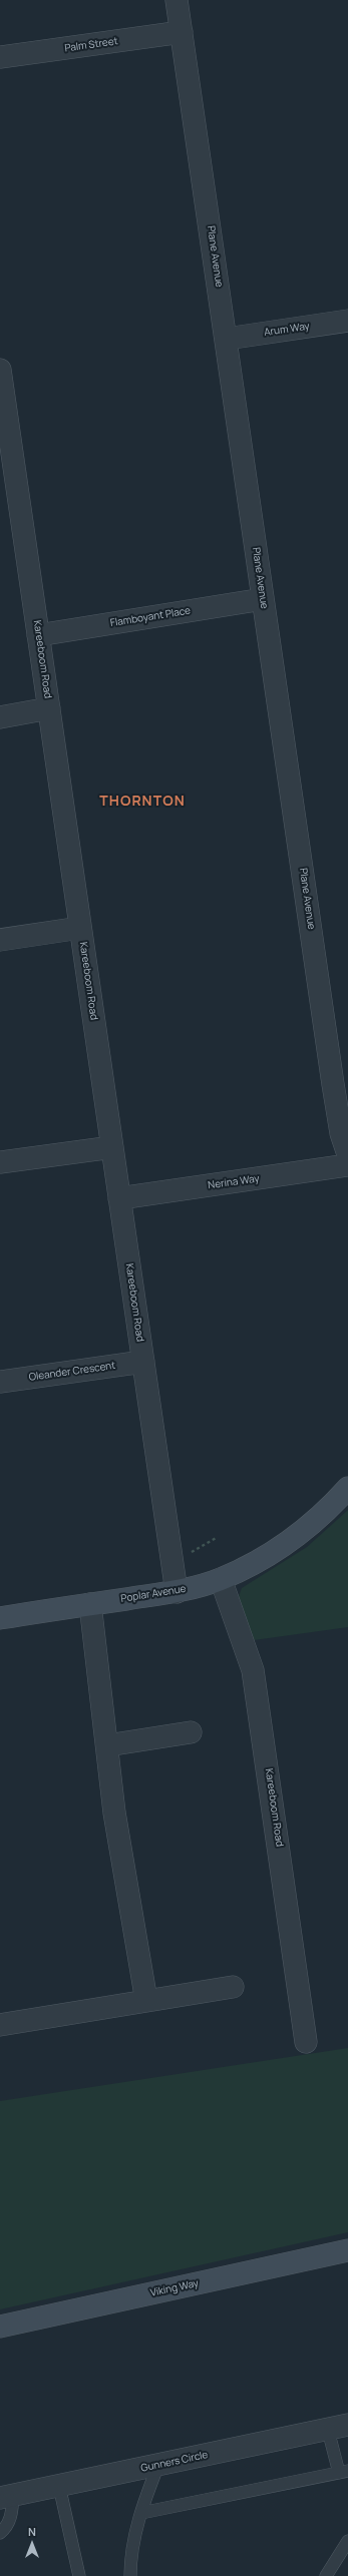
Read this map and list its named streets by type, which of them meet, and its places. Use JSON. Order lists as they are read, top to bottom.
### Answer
{
  "streets": {
    "street": [
      "Palm Street",
      "Plane Avenue",
      "Arum Way",
      "Flamboyant Place",
      "Kareeboom Road",
      "Nerina Way",
      "Oleander Crescent",
      "Poplar Avenue",
      "Viking Way",
      "Gunners Circle"
    ]
  },
  "crossings": [
    ["Palm Street", "Plane Avenue"],
    ["Plane Avenue", "Arum Way"],
    ["Plane Avenue", "Flamboyant Place"],
    ["Flamboyant Place", "Kareeboom Road"],
    ["Kareeboom Road", "Nerina Way"],
    ["Kareeboom Road", "Oleander Crescent"],
    ["Kareeboom Road", "Poplar Avenue"]
  ],
  "districts": ["THORNTON"],
  "north": "top"
}
